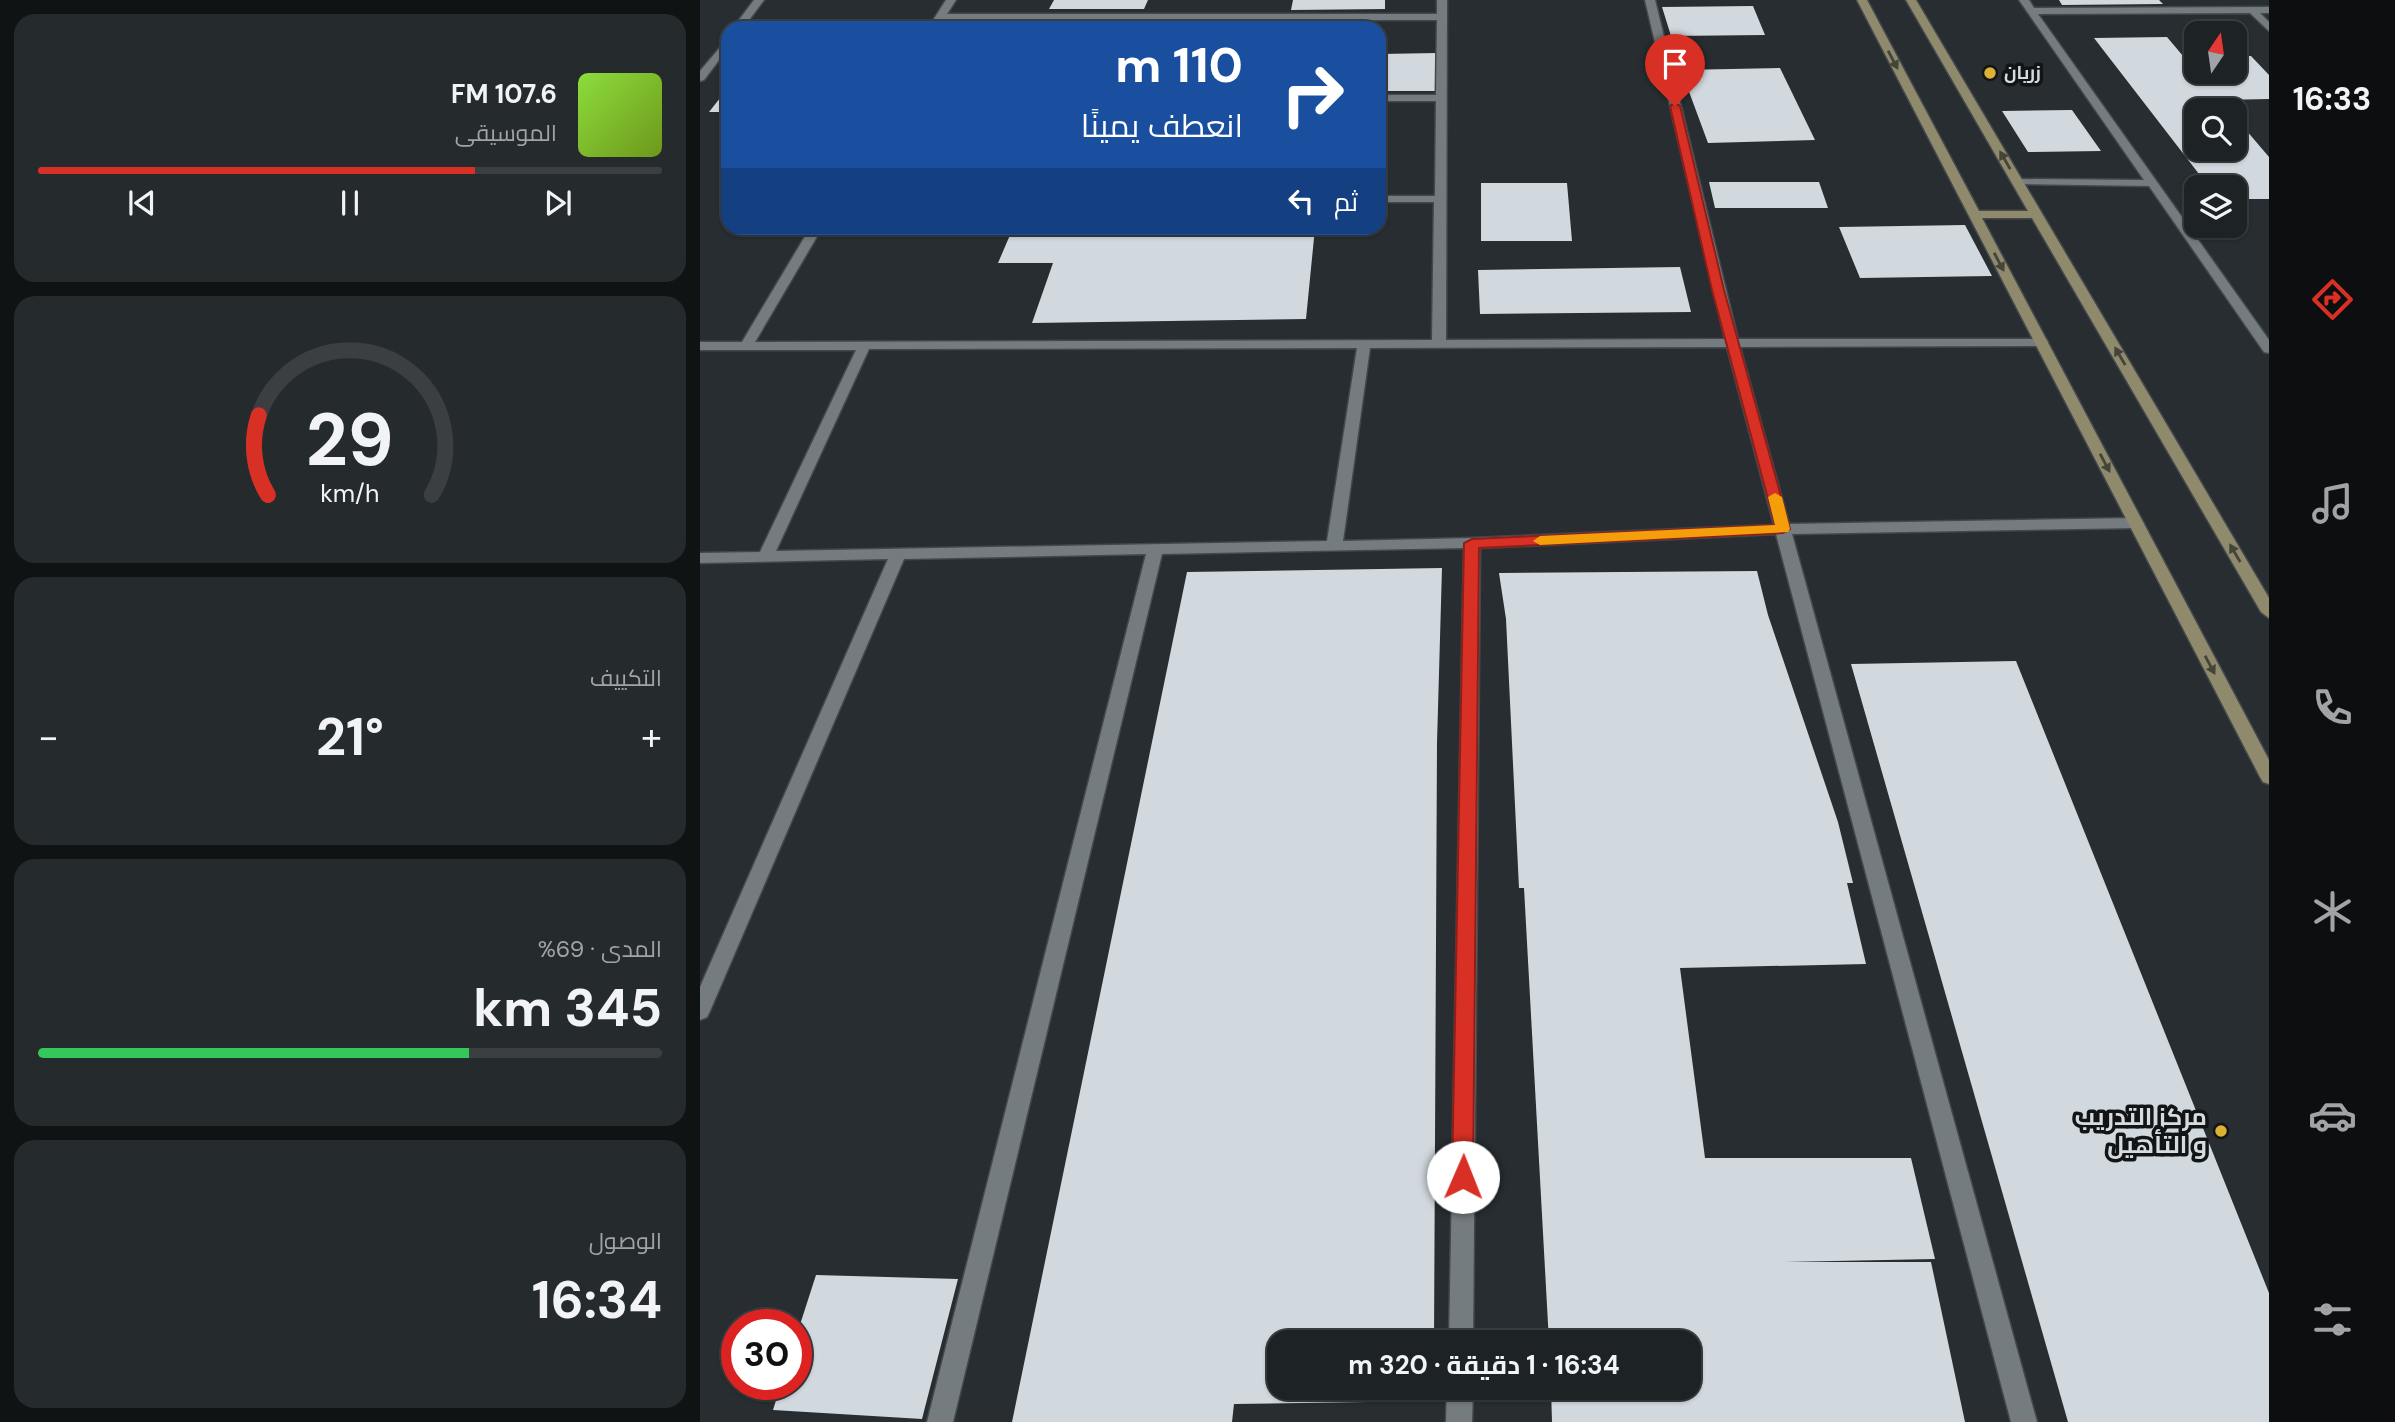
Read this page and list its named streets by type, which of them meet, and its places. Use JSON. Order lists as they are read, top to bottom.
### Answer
{
  "places": ["زریان", "مركز التدريب و التأهيل"],
  "north": "top",
  "page": {
    "tabs": "16:33",
    "turn": ["110 m", "انعطف يمينًا"],
    "song": ["107.6 FM", "الموسيقى"],
    "then": "ثم",
    "tile": [
      "التكييف",
      ["المدى · 69%", "345 km"],
      ["الوصول", "16:34"]
    ],
    "heat": ["−", "21°", "+"],
    "limit": "30",
    "trip": "16:34 · 1 دقيقة · 320 m",
    "gauge": ["29", "km/h"]
  }
}
